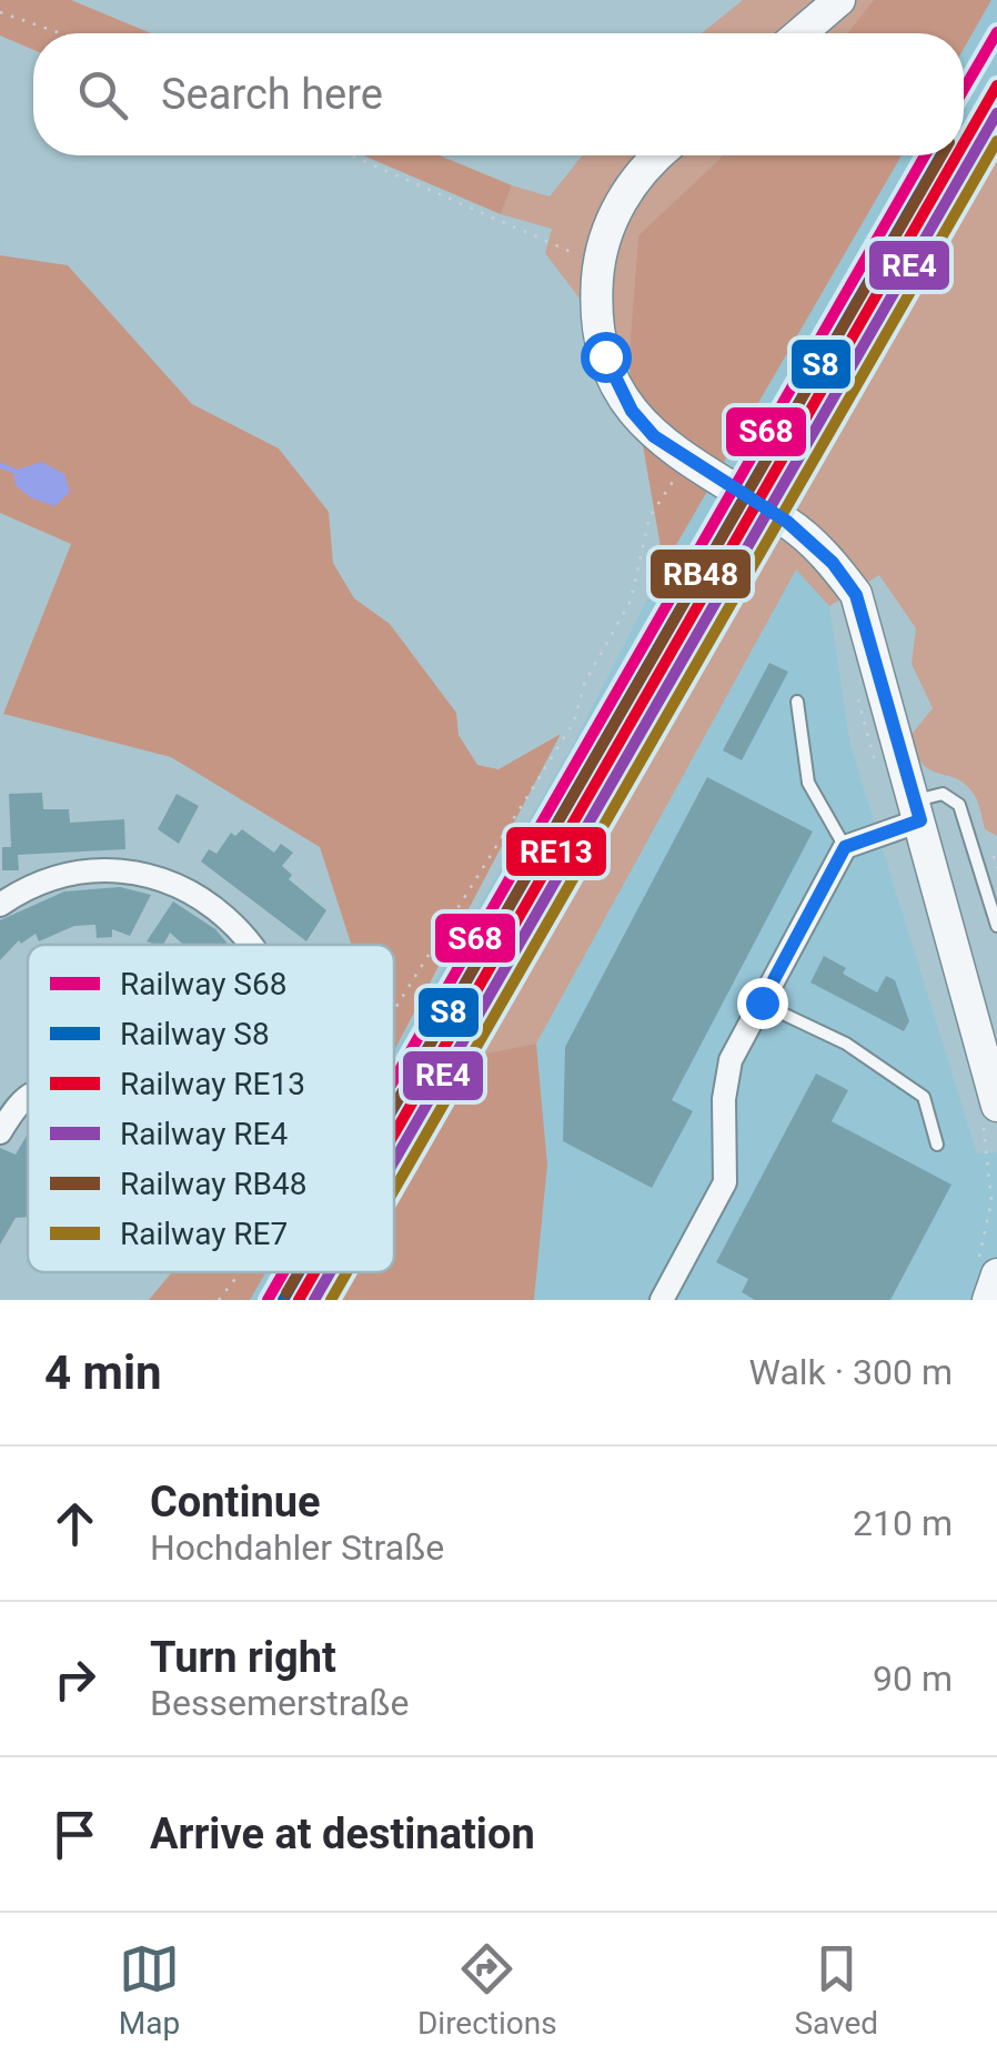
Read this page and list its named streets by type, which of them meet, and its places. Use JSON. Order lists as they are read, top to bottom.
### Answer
{
  "lines": [
    "rail line S68",
    "rail line RE13",
    "rail line RE4",
    "rail line RE7",
    "rail line S8",
    "rail line RB48"
  ],
  "legend": [
    "Railway S68",
    "Railway S8",
    "Railway RE13",
    "Railway RE4",
    "Railway RB48",
    "Railway RE7"
  ],
  "page": {
    "search": "Search here",
    "heading": ["4 min", "Walk · 300 m"],
    "list": [
      ["Continue", "Hochdahler Straße", "210 m"],
      ["Turn right", "Bessemerstraße", "90 m"],
      "Arrive at destination"
    ],
    "nav": ["Map", "Directions", "Saved"]
  }
}
